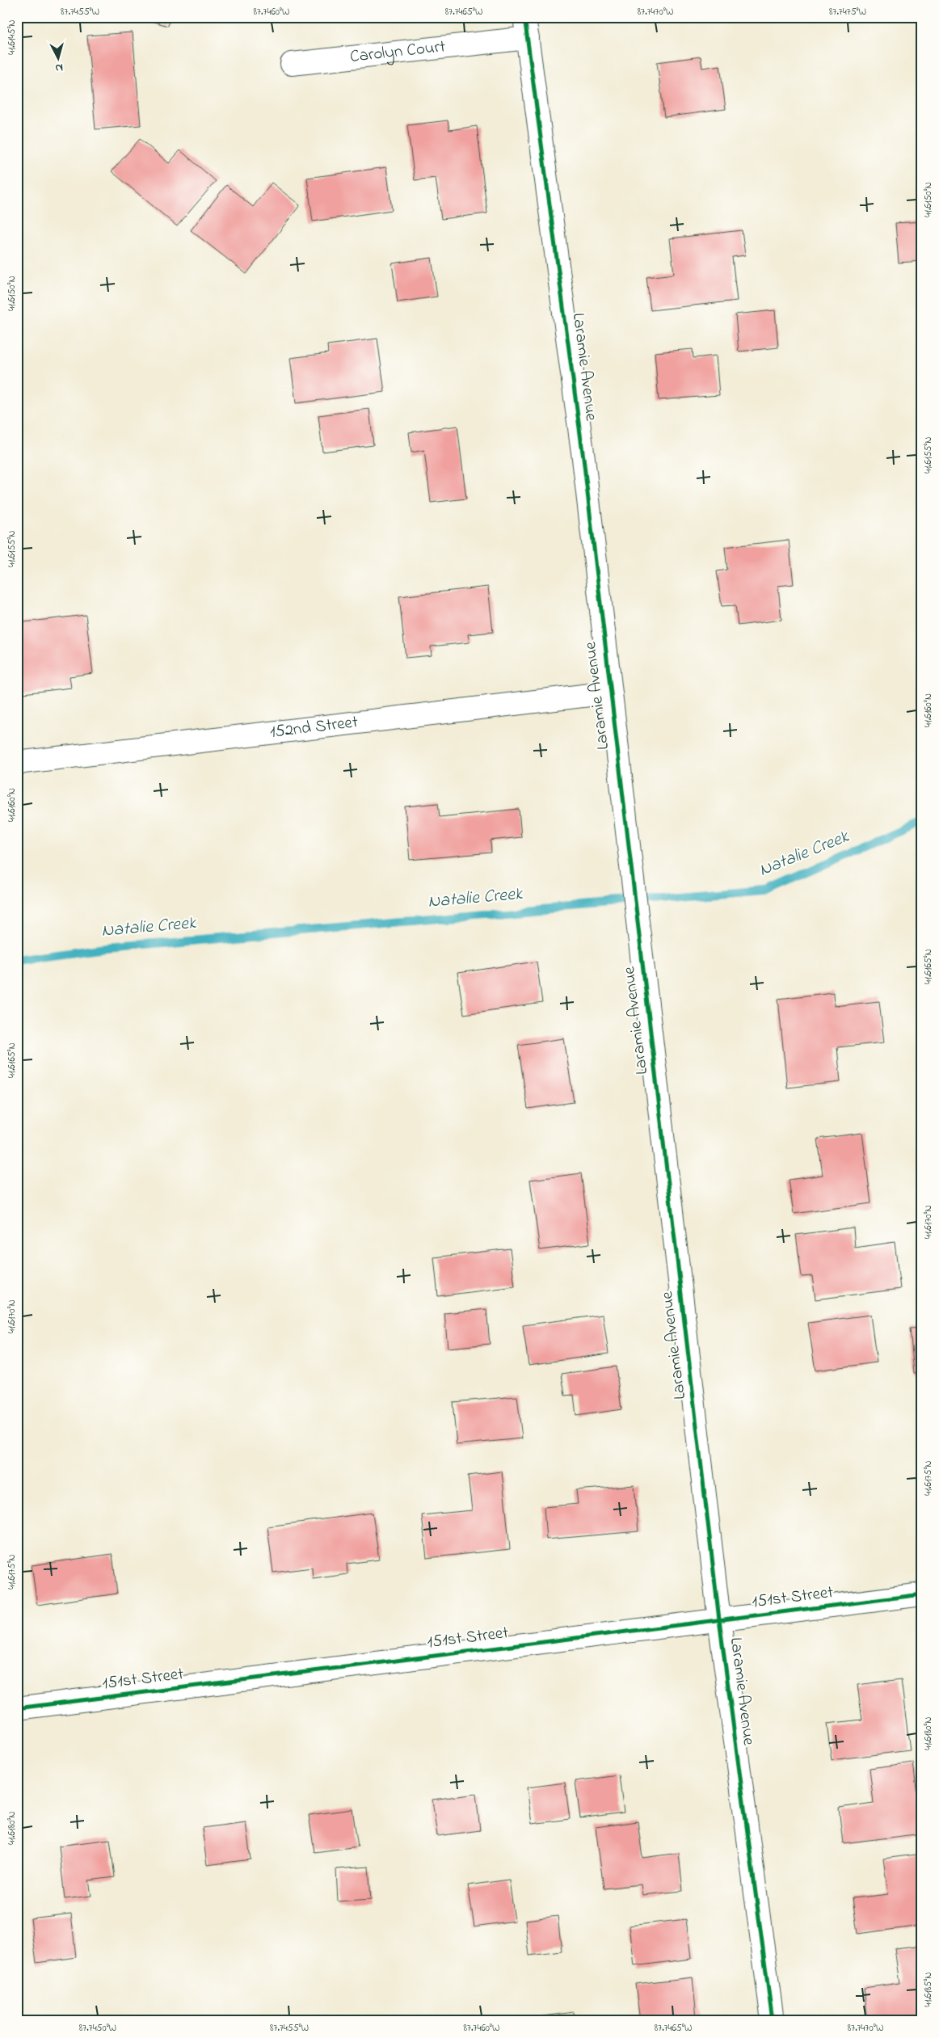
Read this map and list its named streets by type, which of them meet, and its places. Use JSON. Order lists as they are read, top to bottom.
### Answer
{
  "streets": {
    "street": [
      "Carolyn Court",
      "Laramie Avenue",
      "152nd Street",
      "151st Street"
    ]
  },
  "crossings": [
    ["Carolyn Court", "Laramie Avenue"],
    ["Laramie Avenue", "152nd Street"],
    ["Laramie Avenue", "151st Street"]
  ],
  "water": ["Natalie Creek"],
  "north": "bottom",
  "coordinates": [
    "87.7455°W",
    "87.7460°W",
    "87.7465°W",
    "87.7470°W",
    "87.7475°W",
    "41.6145°N",
    "41.6150°N",
    "41.6155°N",
    "41.6160°N",
    "41.6165°N",
    "41.6170°N",
    "41.6175°N",
    "41.6180°N",
    "41.6185°N",
    "87.7450°W"
  ]
}
